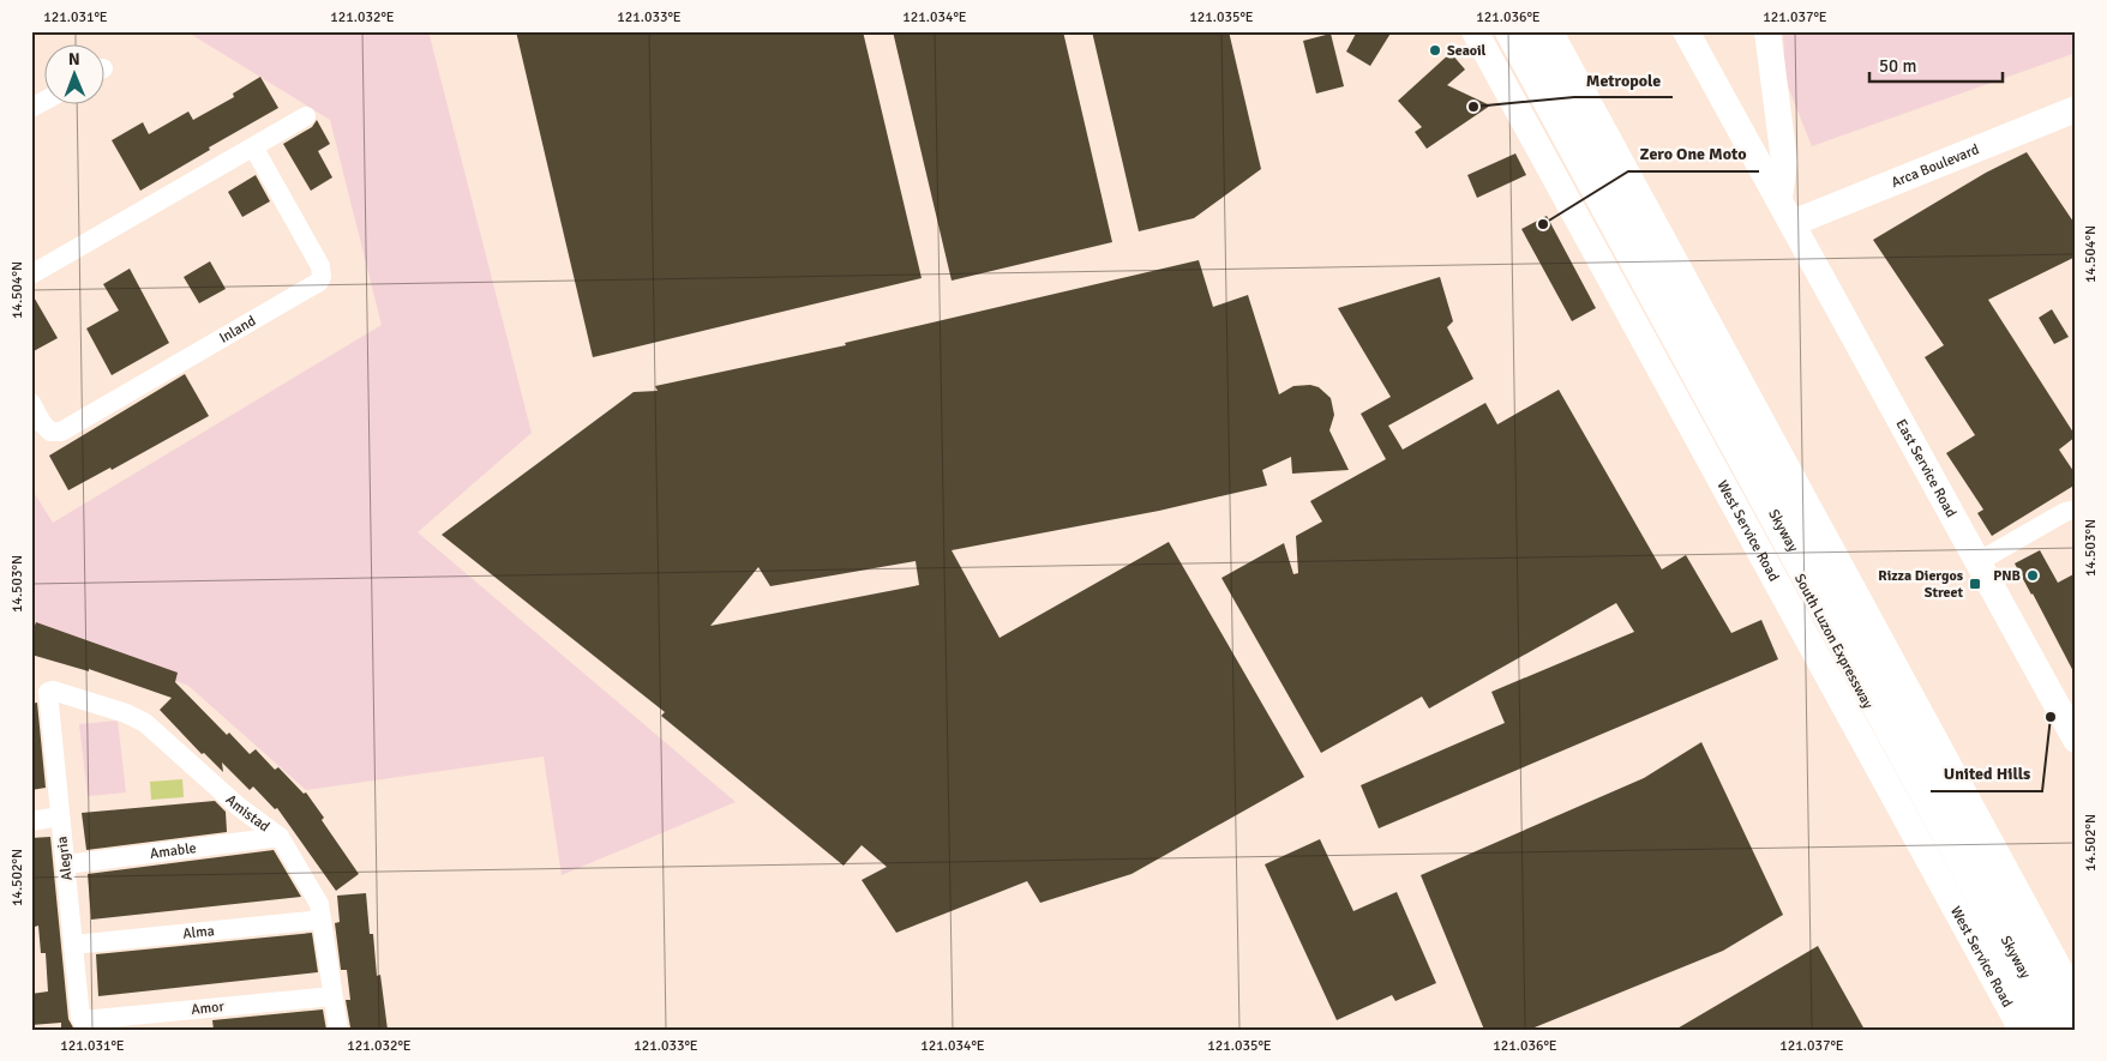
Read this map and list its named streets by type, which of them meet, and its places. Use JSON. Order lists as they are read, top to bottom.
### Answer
{
  "streets": {
    "highway": ["Skyway", "South Luzon Expressway"],
    "main road": ["Arca Boulevard", "East Service Road", "West Service Road"],
    "street": [
      "Inland",
      "Amistad",
      "Amable",
      "Alegria",
      "Alma",
      "Amor"
    ]
  },
  "crossings": [
    ["Arca Boulevard", "East Service Road"],
    ["Amistad", "Amable"],
    ["Amistad", "Alegria"],
    ["Amistad", "Alma"],
    ["Amistad", "Amor"],
    ["Amable", "Alegria"],
    ["Alegria", "Alma"],
    ["Alegria", "Amor"]
  ],
  "places": {
    "other": [
      "Seaoil",
      "Metropole",
      "Zero One Moto",
      "PNB",
      "United Hills"
    ],
    "transit": ["Rizza Diergos Street"]
  },
  "scale_bar": "50 m",
  "north": "top",
  "coordinates": [
    "121.031°E",
    "121.032°E",
    "121.033°E",
    "121.034°E",
    "121.035°E",
    "121.036°E",
    "121.037°E",
    "14.504°N",
    "14.503°N",
    "14.502°N"
  ]
}
